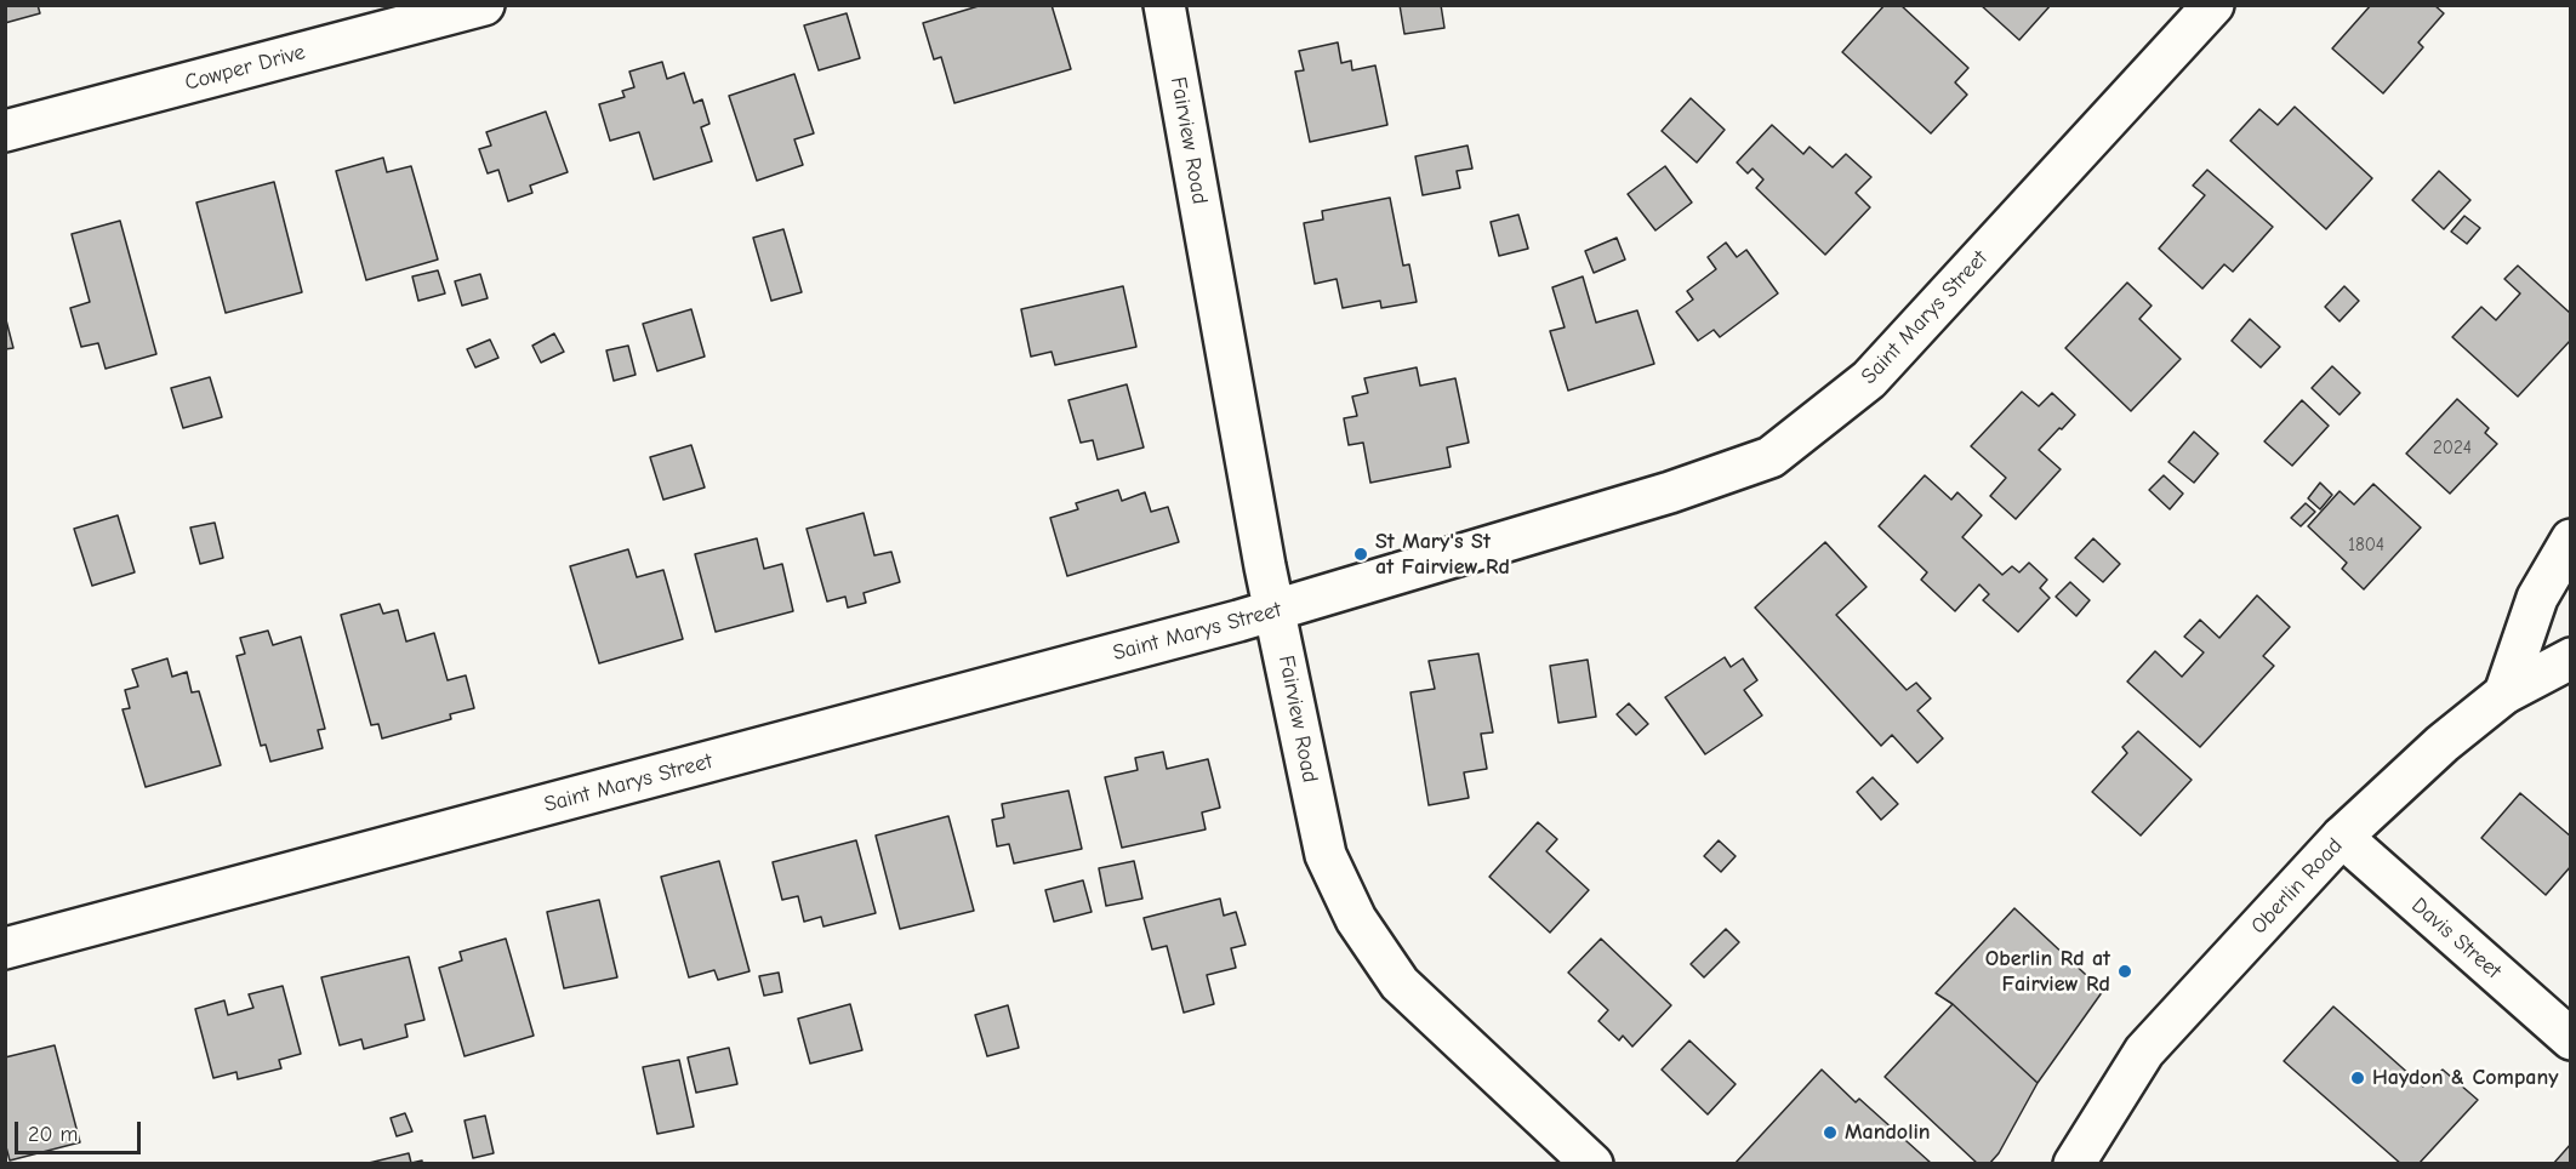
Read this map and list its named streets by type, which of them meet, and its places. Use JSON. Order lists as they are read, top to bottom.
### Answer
{
  "streets": {
    "main road": [
      "Cowper Drive",
      "Fairview Road",
      "Saint Marys Street",
      "Oberlin Road",
      "Davis Street"
    ]
  },
  "crossings": [
    ["Fairview Road", "Saint Marys Street"],
    ["Oberlin Road", "Davis Street"]
  ],
  "places": [
    "St Mary's St at Fairview Rd",
    "Oberlin Rd at Fairview Rd",
    "Haydon & Company",
    "Mandolin"
  ],
  "house_numbers": ["2024", "1804"],
  "scale_bar": "20 m"
}
